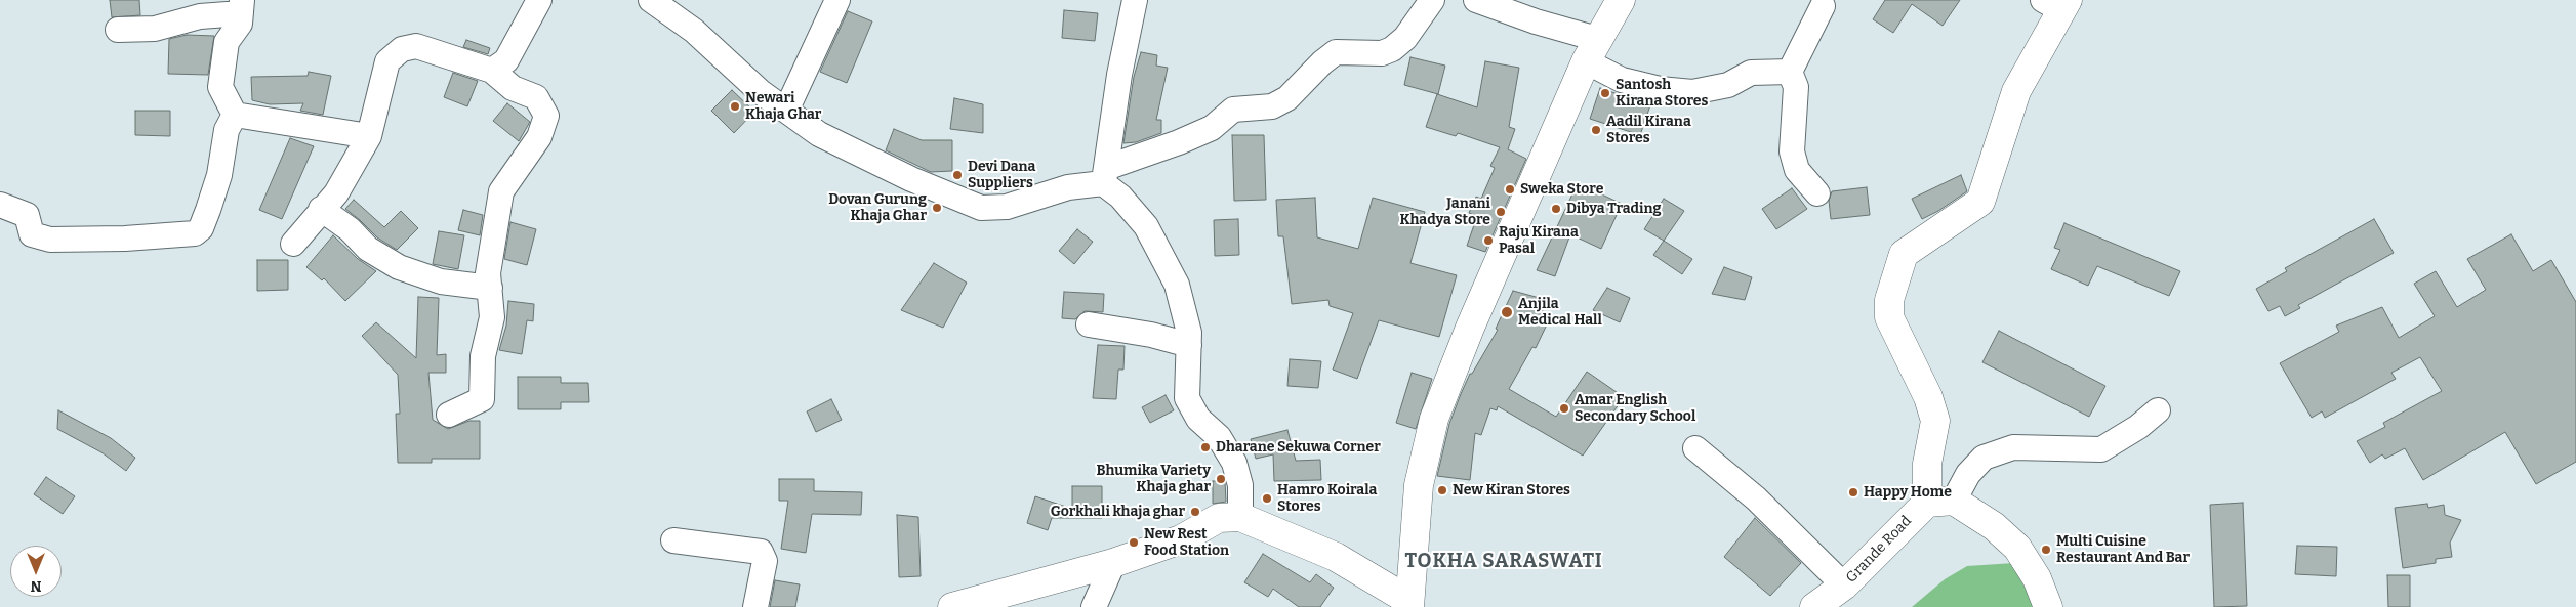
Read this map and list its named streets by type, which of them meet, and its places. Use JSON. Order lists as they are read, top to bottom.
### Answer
{
  "streets": {
    "street": ["Grande Road"]
  },
  "districts": ["TOKHA SARASWATI"],
  "places": [
    "Santosh Kirana Stores",
    "Newari Khaja Ghar",
    "Aadil Kirana Stores",
    "Devi Dana Suppliers",
    "Sweka Store",
    "Dovan Gurung Khaja Ghar",
    "Dibya Trading",
    "Janani Khadya Store",
    "Raju Kirana Pasal",
    "Anjila Medical Hall",
    "Amar English Secondary School",
    "Dharane Sekuwa Corner",
    "Bhumika Variety Khaja ghar",
    "New Kiran Stores",
    "Happy Home",
    "Hamro Koirala Stores",
    "Gorkhali khaja ghar",
    "New Rest Food Station",
    "Multi Cuisine Restaurant And Bar"
  ],
  "north": "bottom"
}
